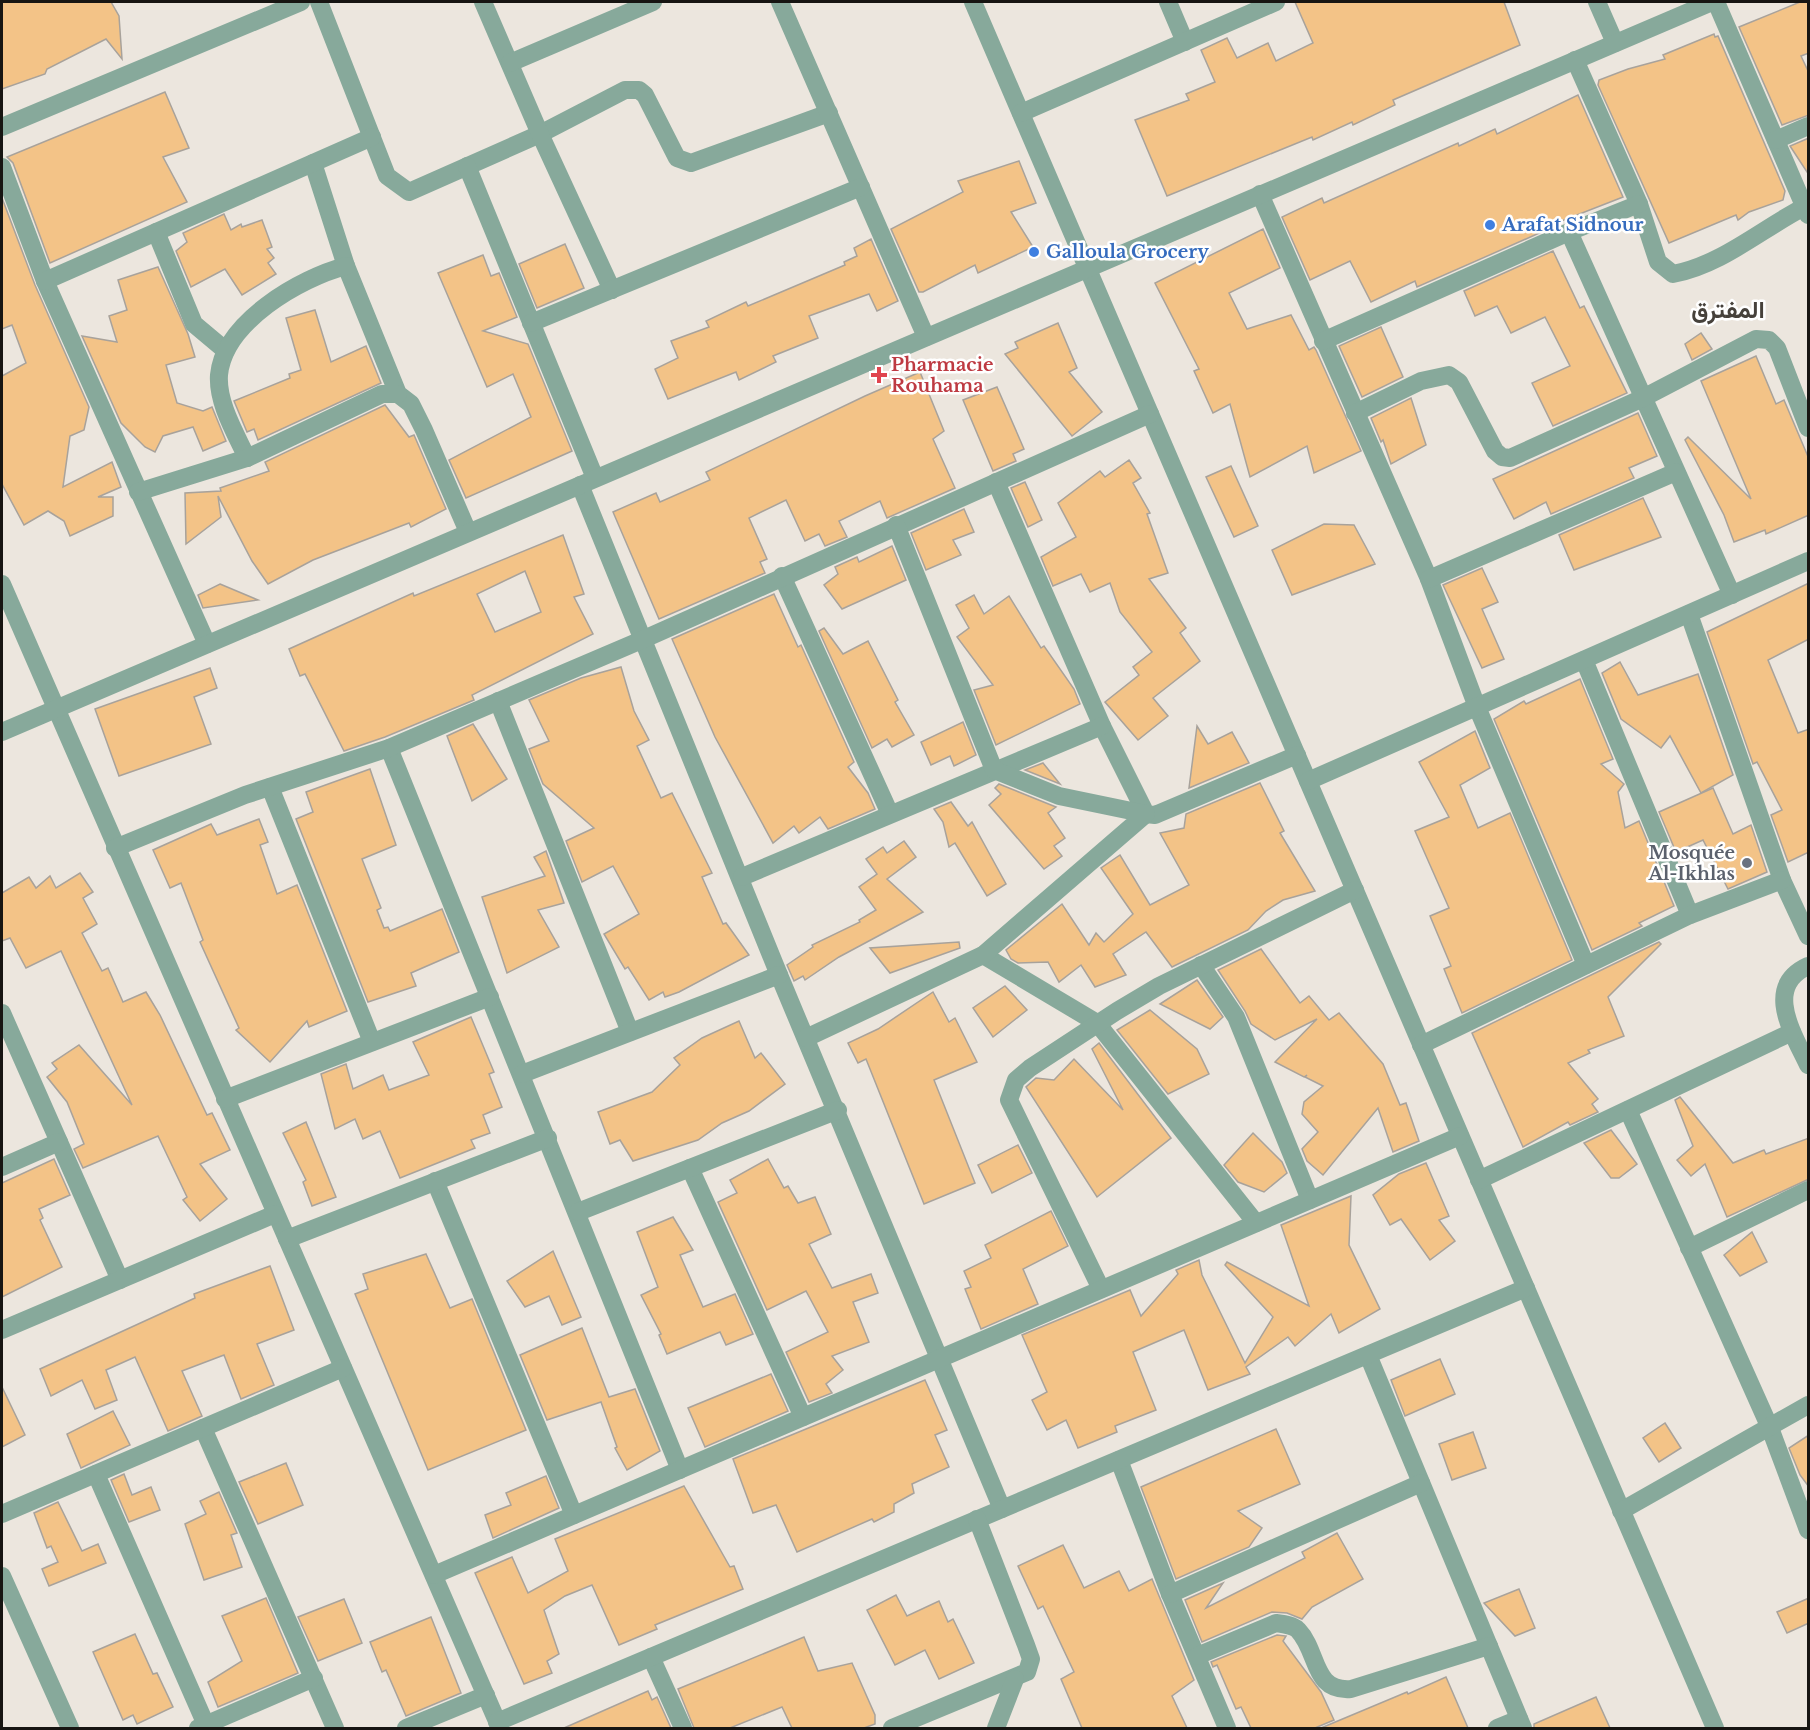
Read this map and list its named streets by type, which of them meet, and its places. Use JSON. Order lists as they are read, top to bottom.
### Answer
{
  "districts": ["المفترق"],
  "places": {
    "other": ["Arafat Sidnour", "Galloula Grocery", "Mosquée Al-Ikhlas"],
    "health": ["Pharmacie Rouhama"]
  }
}
